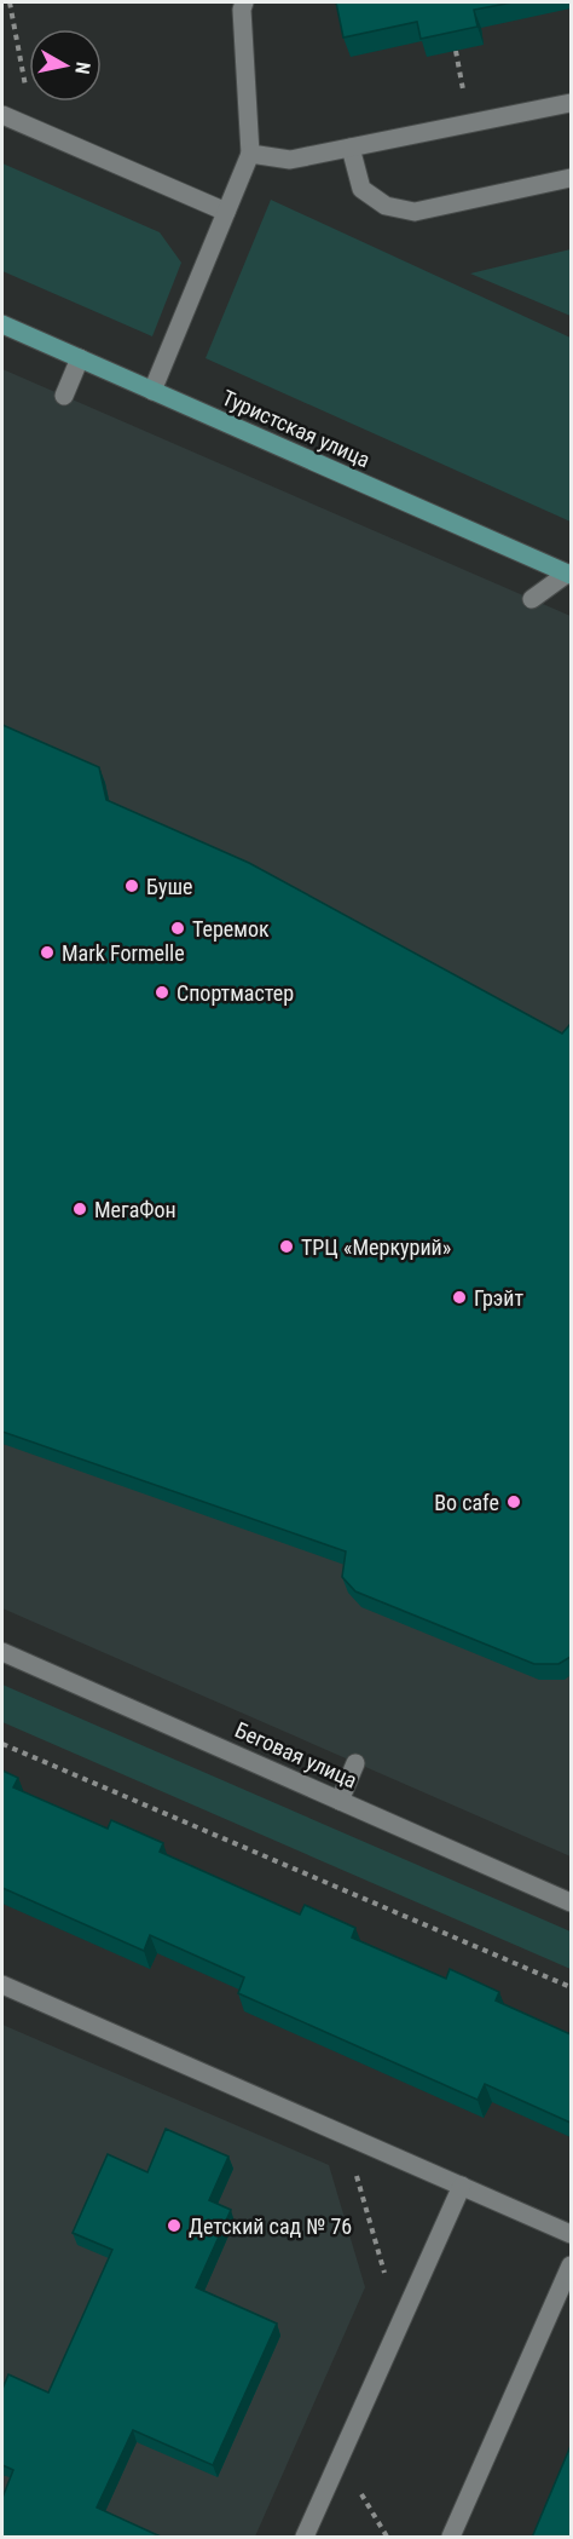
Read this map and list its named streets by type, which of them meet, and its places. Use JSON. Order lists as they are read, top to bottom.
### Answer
{
  "streets": {
    "street": ["Туристская улица", "Беговая улица"]
  },
  "places": [
    "Буше",
    "Теремок",
    "Mark Formelle",
    "Спортмастер",
    "МегаФон",
    "ТРЦ «Меркурий»",
    "Грэйт",
    "Bo cafe",
    "Детский сад № 76"
  ],
  "north": "right"
}
